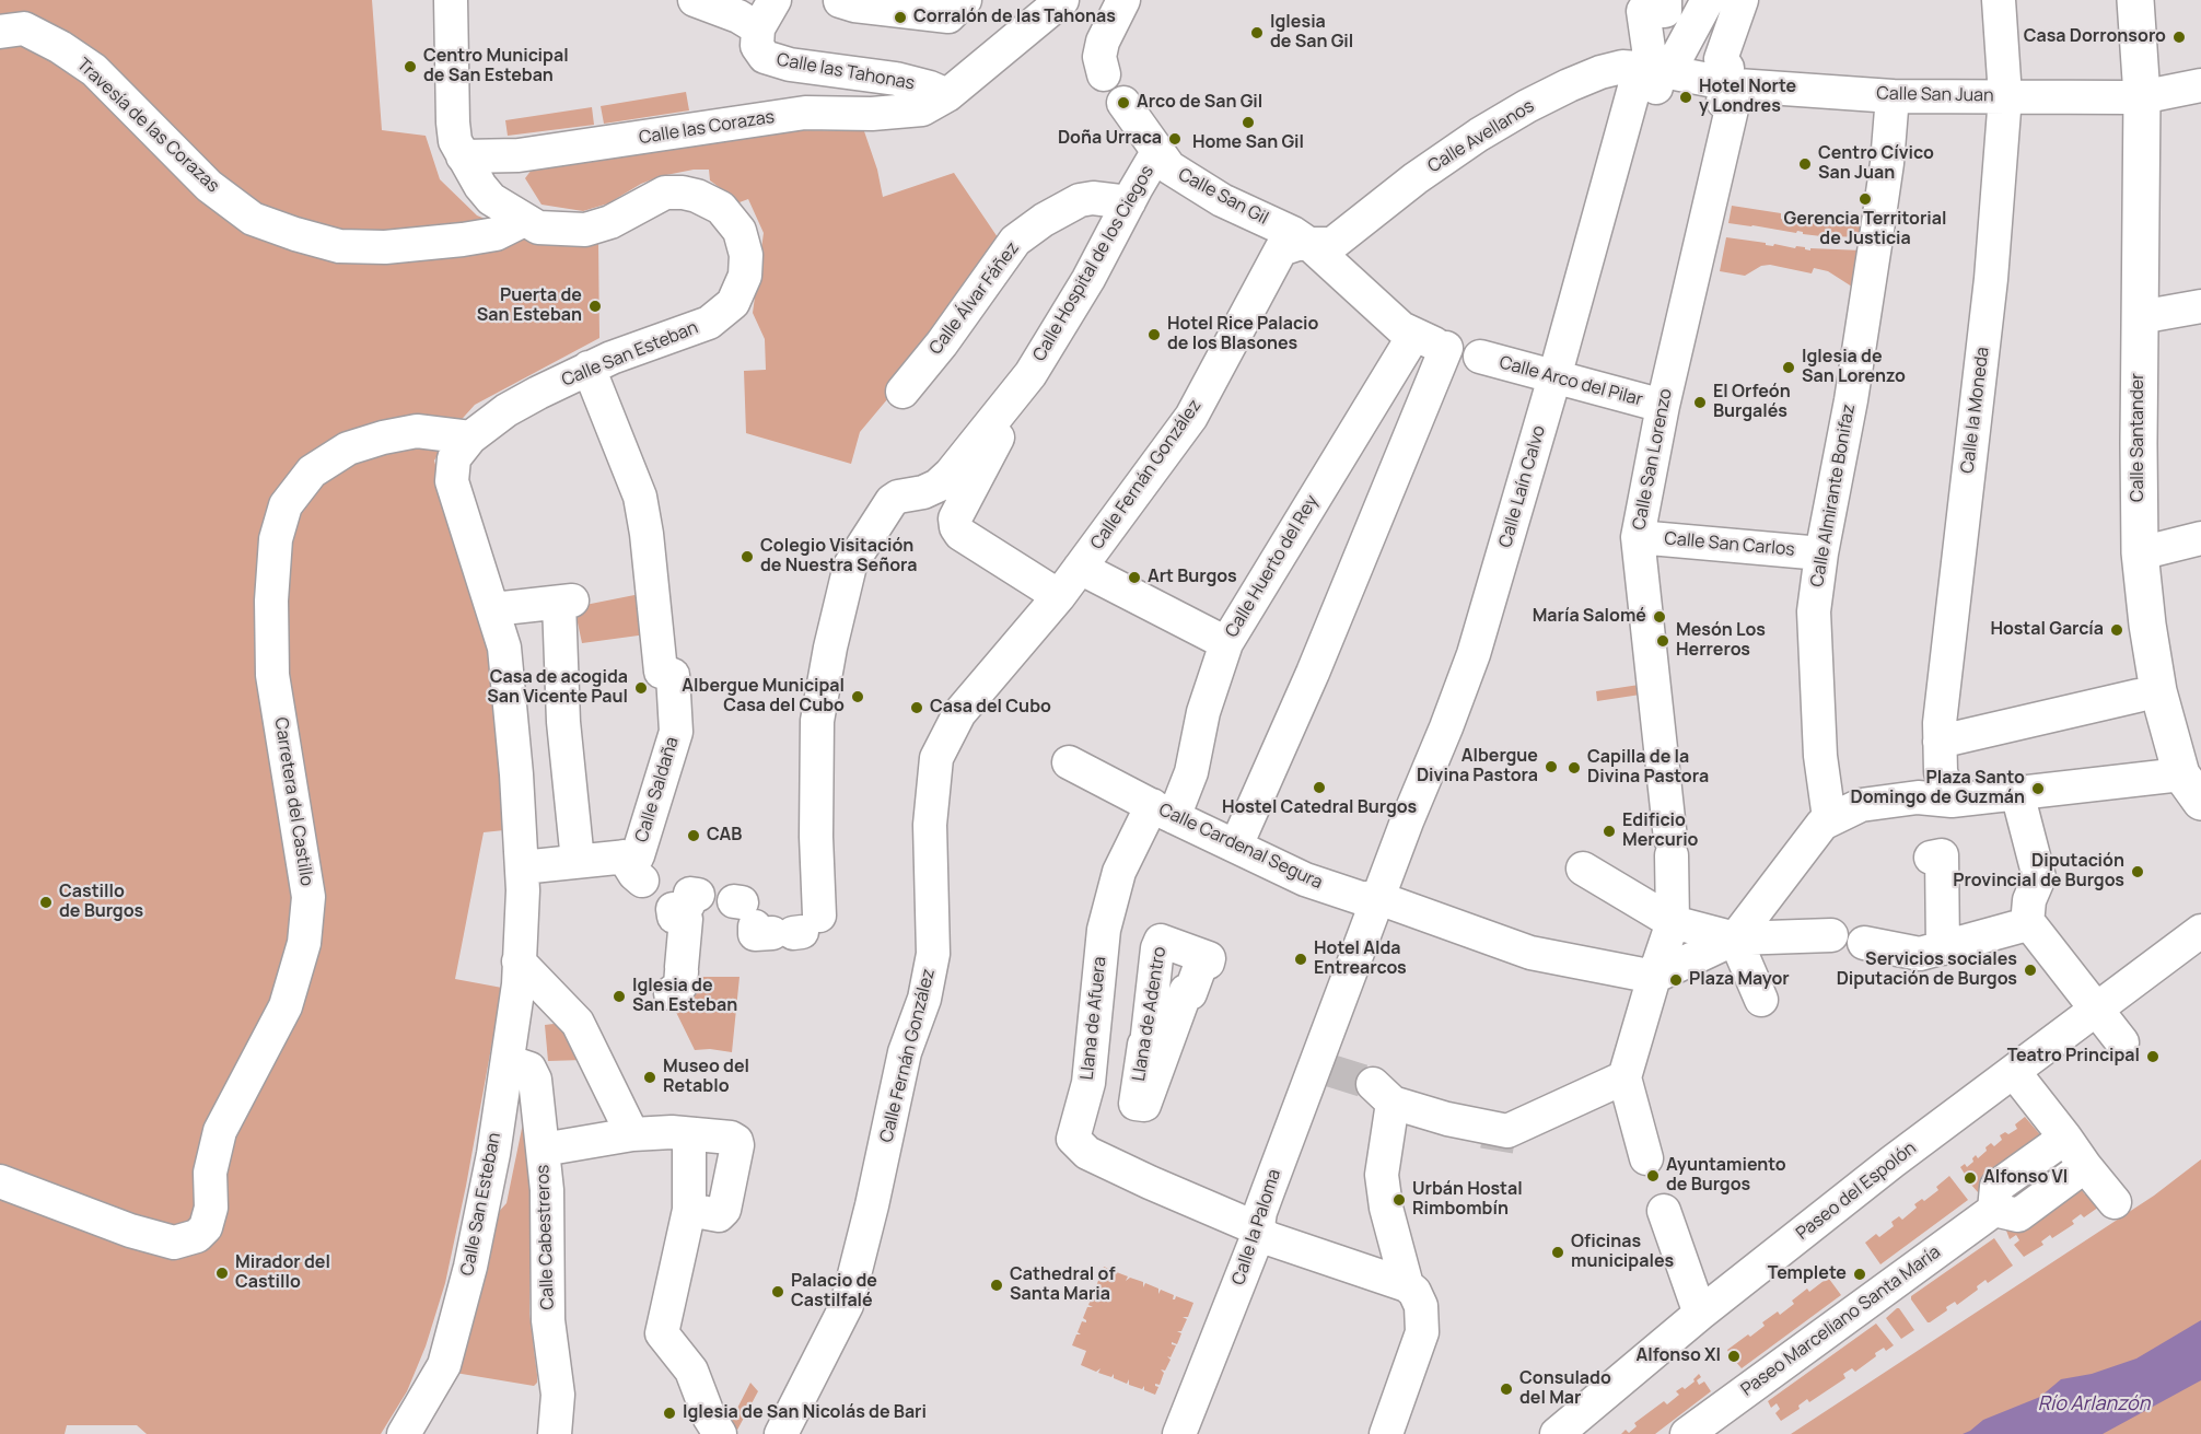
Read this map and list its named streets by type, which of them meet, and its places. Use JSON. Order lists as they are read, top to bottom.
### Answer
{
  "streets": {
    "main road": ["Calle Santander"],
    "street": [
      "Calle las Tahonas",
      "Calle San Juan",
      "Travesía de las Corazas",
      "Calle las Corazas",
      "Calle Avellanos",
      "Calle San Gil",
      "Calle Hospital de los Ciegos",
      "Calle Álvar Fáñez",
      "Calle San Esteban",
      "Calle Arco del Pilar",
      "Calle la Moneda",
      "Calle San Lorenzo",
      "Calle Fernán González",
      "Calle Laín Calvo",
      "Calle Almirante Bonifaz",
      "Calle San Carlos",
      "Calle Huerto del Rey",
      "Calle Saldaña",
      "Carretera del Castillo",
      "Calle Cardenal Segura",
      "Llana de Adentro",
      "Llana de Afuera",
      "Paseo del Espolón",
      "Calle la Paloma",
      "Calle Cabestreros",
      "Paseo Marceliano Santa María"
    ]
  },
  "crossings": [
    ["Calle las Tahonas", "Calle las Corazas"],
    ["Calle San Juan", "Calle Avellanos"],
    ["Calle San Juan", "Calle la Moneda"],
    ["Calle San Juan", "Calle Santander"],
    ["Calle San Juan", "Calle San Lorenzo"],
    ["Calle San Juan", "Calle Laín Calvo"],
    ["Calle San Juan", "Calle Almirante Bonifaz"],
    ["Travesía de las Corazas", "Calle San Esteban"],
    ["Calle las Corazas", "Calle San Esteban"],
    ["Calle Avellanos", "Calle San Gil"],
    ["Calle Avellanos", "Calle Arco del Pilar"],
    ["Calle Avellanos", "Calle Fernán González"],
    ["Calle Avellanos", "Calle Laín Calvo"],
    ["Calle San Gil", "Calle Hospital de los Ciegos"],
    ["Calle San Gil", "Calle Arco del Pilar"],
    ["Calle San Gil", "Calle Fernán González"],
    ["Calle Hospital de los Ciegos", "Calle Álvar Fáñez"],
    ["Calle Hospital de los Ciegos", "Calle Fernán González"],
    ["Calle Hospital de los Ciegos", "Calle Saldaña"],
    ["Calle San Esteban", "Calle Saldaña"],
    ["Calle San Esteban", "Carretera del Castillo"],
    ["Calle San Esteban", "Calle Cabestreros"],
    ["Calle Arco del Pilar", "Calle San Lorenzo"],
    ["Calle Arco del Pilar", "Calle Fernán González"],
    ["Calle Arco del Pilar", "Calle Laín Calvo"],
    ["Calle Arco del Pilar", "Calle Huerto del Rey"],
    ["Calle San Lorenzo", "Calle San Carlos"],
    ["Calle Laín Calvo", "Calle Cardenal Segura"],
    ["Calle Laín Calvo", "Calle la Paloma"],
    ["Calle Almirante Bonifaz", "Calle San Carlos"],
    ["Calle Huerto del Rey", "Calle Cardenal Segura"],
    ["Calle Huerto del Rey", "Llana de Afuera"],
    ["Calle Cardenal Segura", "Llana de Afuera"],
    ["Calle Cardenal Segura", "Calle la Paloma"],
    ["Llana de Afuera", "Calle la Paloma"]
  ],
  "water": ["Río Arlanzón"],
  "places": [
    "Corralón de las Tahonas",
    "Iglesia de San Gil",
    "Casa Dorronsoro",
    "Centro Municipal de San Esteban",
    "Hotel Norte y Londres",
    "Arco de San Gil",
    "Home San Gil",
    "Doña Urraca",
    "Centro Cívico San Juan",
    "Gerencia Territorial de Justicia",
    "Puerta de San Esteban",
    "Hotel Rice Palacio de los Blasones",
    "Iglesia de San Lorenzo",
    "El Orfeón Burgalés",
    "Colegio Visitación de Nuestra Señora",
    "Art Burgos",
    "María Salomé",
    "Hostal García",
    "Mesón Los Herreros",
    "Casa de acogida San Vicente Paul",
    "Albergue Municipal Casa del Cubo",
    "Casa del Cubo",
    "Albergue Divina Pastora",
    "Capilla de la Divina Pastora",
    "Hostel Catedral Burgos",
    "Plaza Santo Domingo de Guzmán",
    "Edificio Mercurio",
    "CAB",
    "Diputación Provincial de Burgos",
    "Castillo de Burgos",
    "Hotel Alda Entrearcos",
    "Servicios sociales Diputación de Burgos",
    "Plaza Mayor",
    "Iglesia de San Esteban",
    "Teatro Principal",
    "Museo del Retablo",
    "Ayuntamiento de Burgos",
    "Alfonso VI",
    "Urbán Hostal Rimbombín",
    "Oficinas municipales",
    "Mirador del Castillo",
    "Templete",
    "Cathedral of Santa Maria",
    "Palacio de Castilfalé",
    "Alfonso XI",
    "Consulado del Mar",
    "Iglesia de San Nicolás de Bari"
  ]
}
